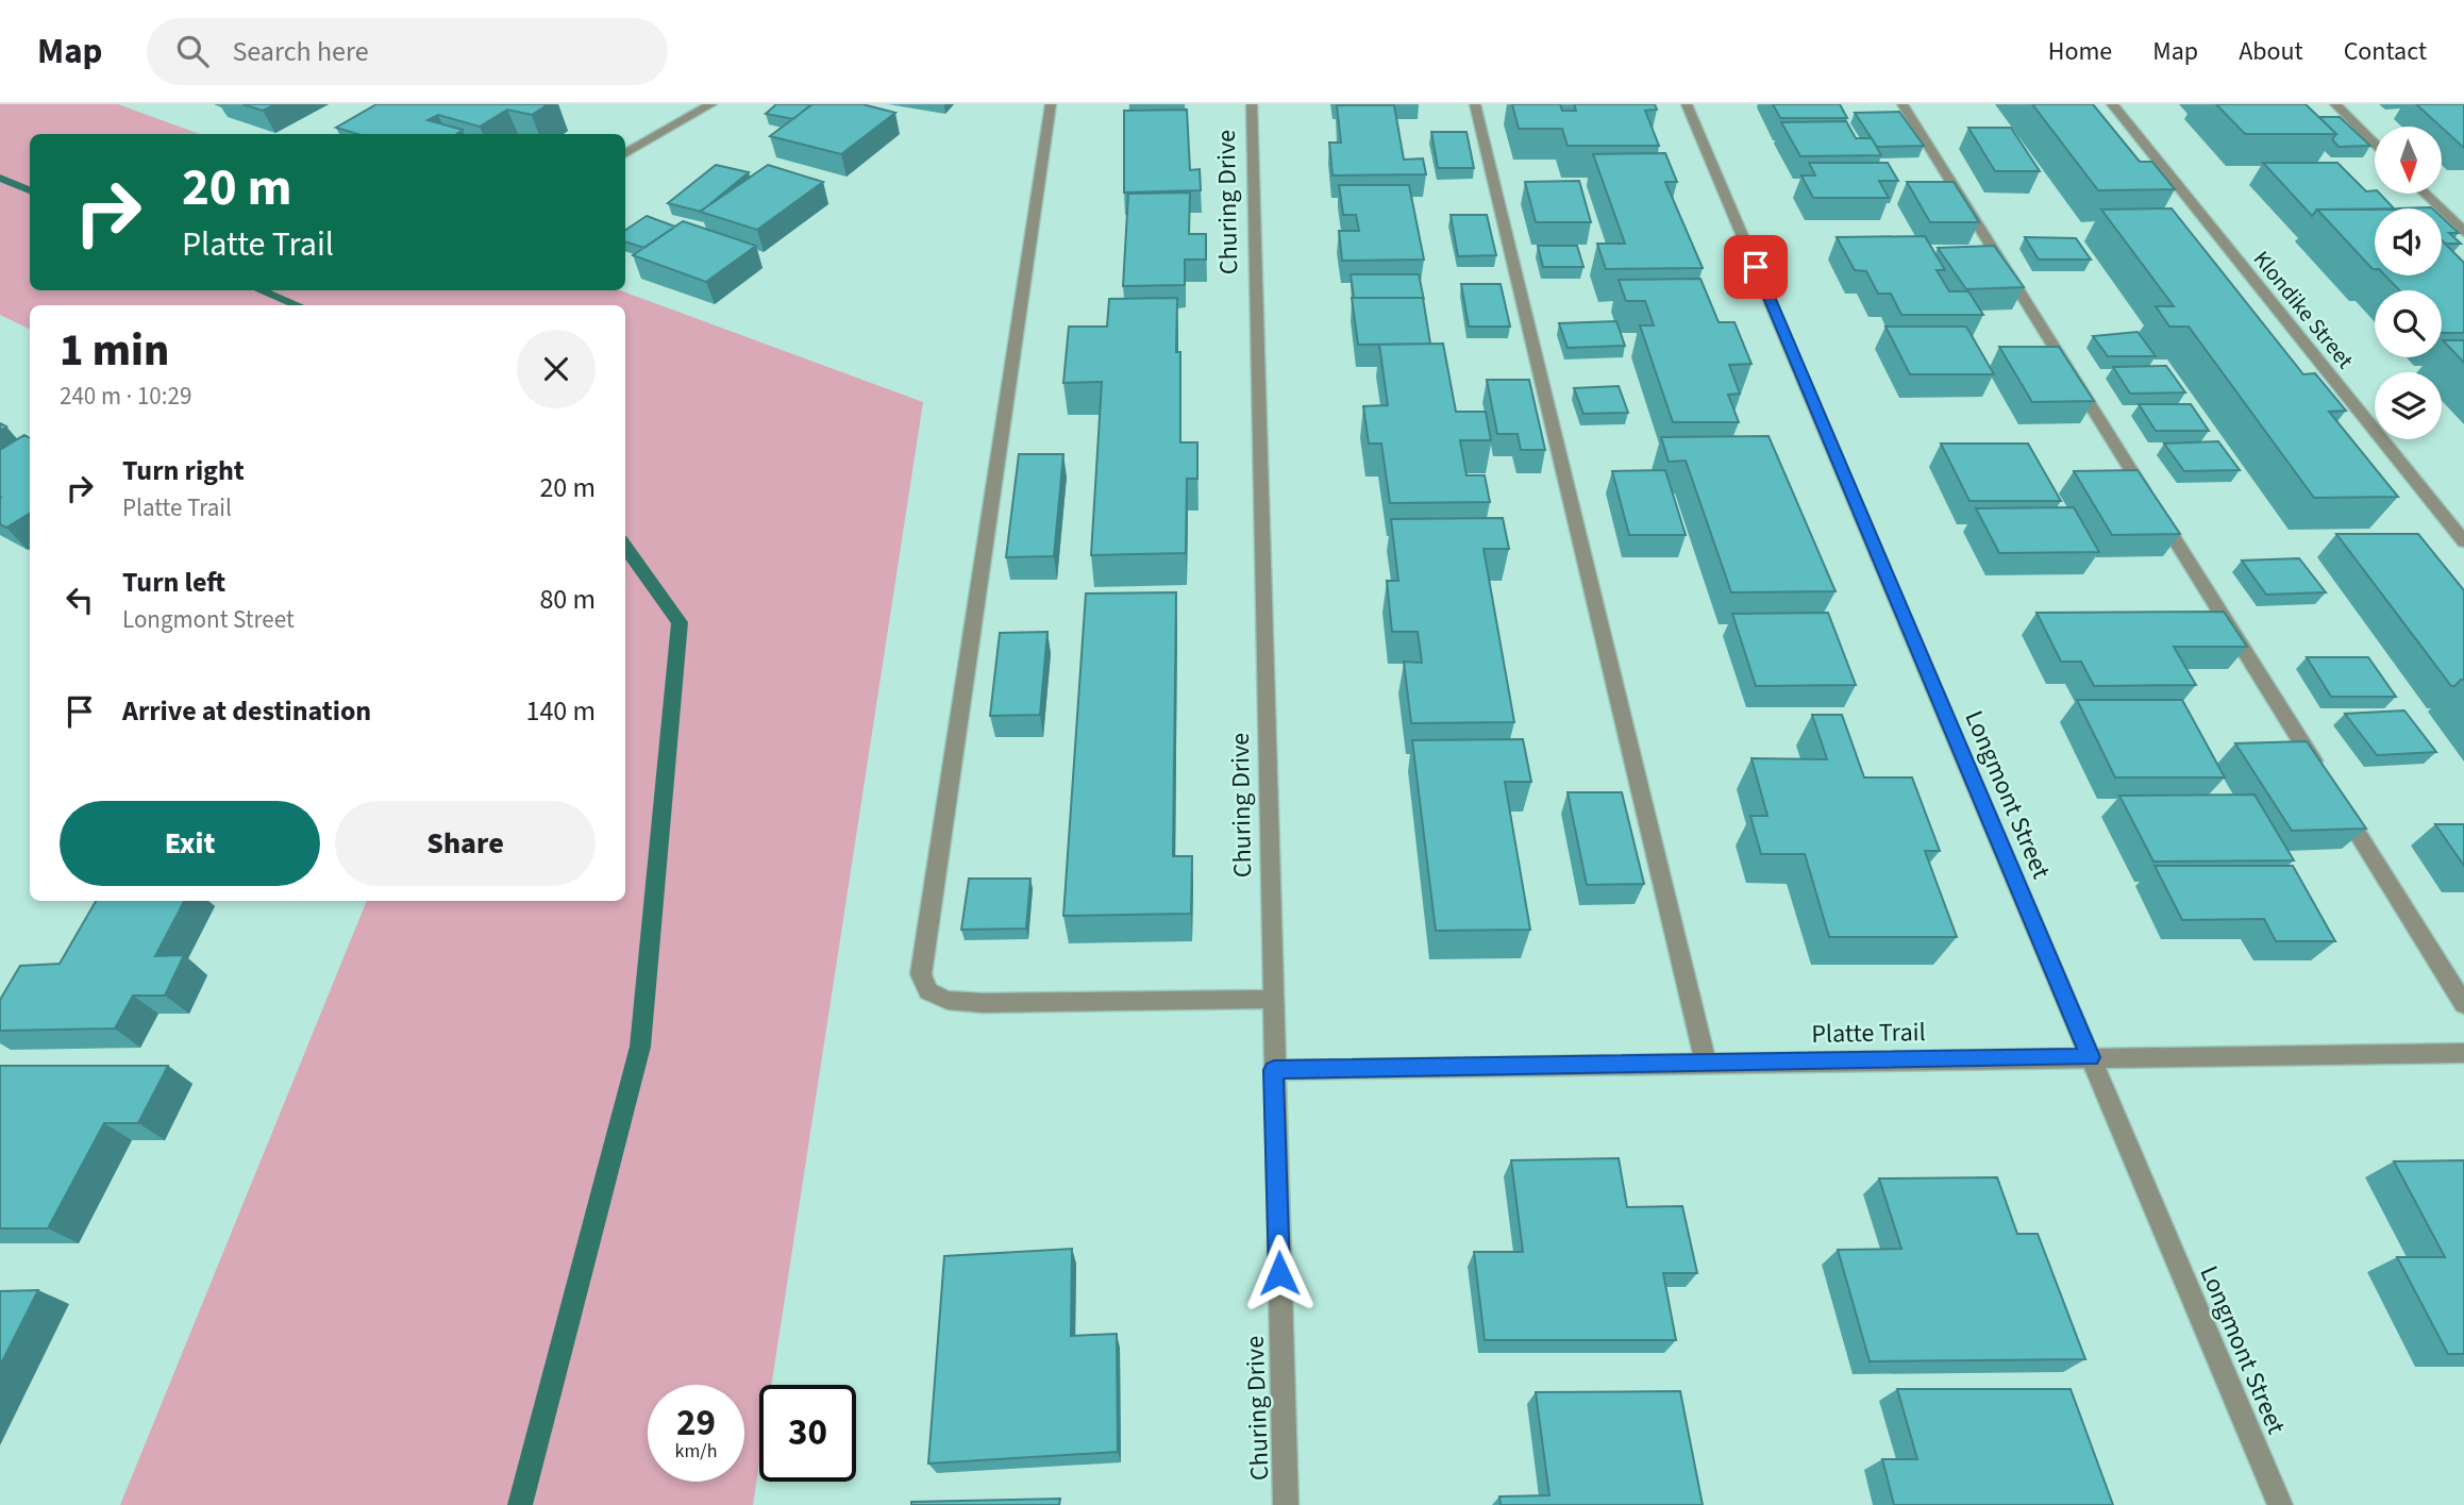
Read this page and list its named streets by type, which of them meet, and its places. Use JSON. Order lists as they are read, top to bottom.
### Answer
{
  "streets": {
    "street": [
      "Churing Drive",
      "Klondike Street",
      "Longmont Street",
      "Platte Trail"
    ]
  },
  "crossings": [
    ["Churing Drive", "Platte Trail"],
    ["Longmont Street", "Platte Trail"]
  ],
  "north": "bottom",
  "page": {
    "header": "Map",
    "search": "Search here",
    "nav": [
      "Home",
      "Map",
      "About",
      "Contact"
    ],
    "turn": ["20 m", "Platte Trail"],
    "heading": ["1 min", "240 m · 10:29"],
    "list": [
      {
        "name": "Turn right",
        "note": "Platte Trail",
        "value": "20 m"
      },
      {
        "name": "Turn left",
        "note": "Longmont Street",
        "value": "80 m"
      },
      {
        "name": "Arrive at destination",
        "value": "140 m"
      }
    ],
    "buttons": ["Exit", "Share"],
    "speed": "29 km/h",
    "limit": "30"
  }
}
